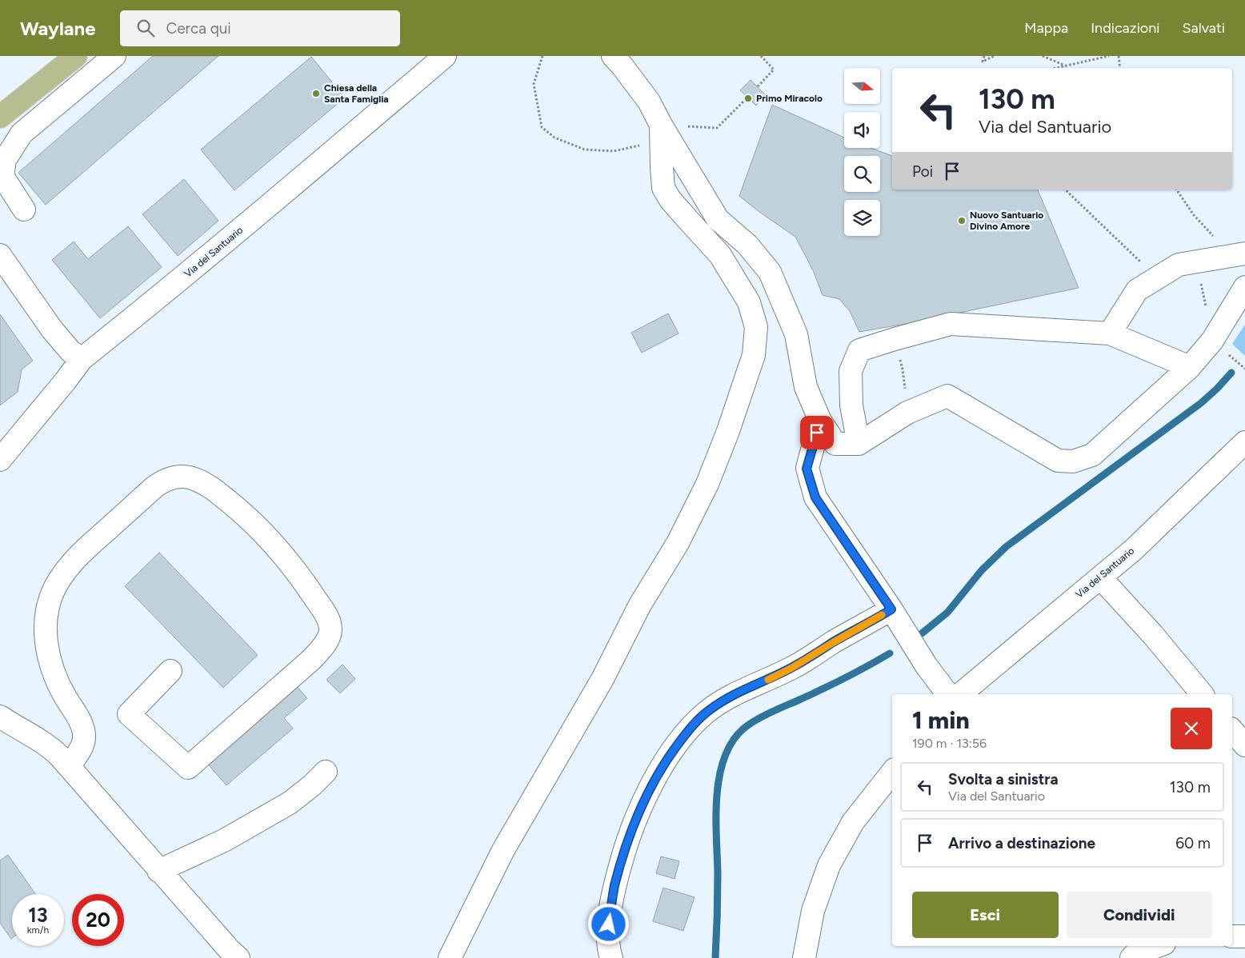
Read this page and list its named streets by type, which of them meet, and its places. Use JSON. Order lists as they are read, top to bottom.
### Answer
{
  "streets": {
    "lane": ["Via del Santuario"]
  },
  "places": ["Chiesa della Santa Famiglia", "Primo Miracolo", "Nuovo Santuario Divino Amore"],
  "north": "right",
  "page": {
    "header": "Waylane",
    "search": "Cerca qui",
    "nav": ["Mappa", "Indicazioni", "Salvati"],
    "turn": ["130 m", "Via del Santuario"],
    "then": "Poi",
    "heading": ["1 min", "190 m · 13:56"],
    "list": [
      {
        "name": "Svolta a sinistra",
        "note": "Via del Santuario",
        "value": "130 m"
      },
      {
        "name": "Arrivo a destinazione",
        "value": "60 m"
      }
    ],
    "buttons": ["Esci", "Condividi"],
    "speed": "13 km/h",
    "limit": "20"
  }
}
